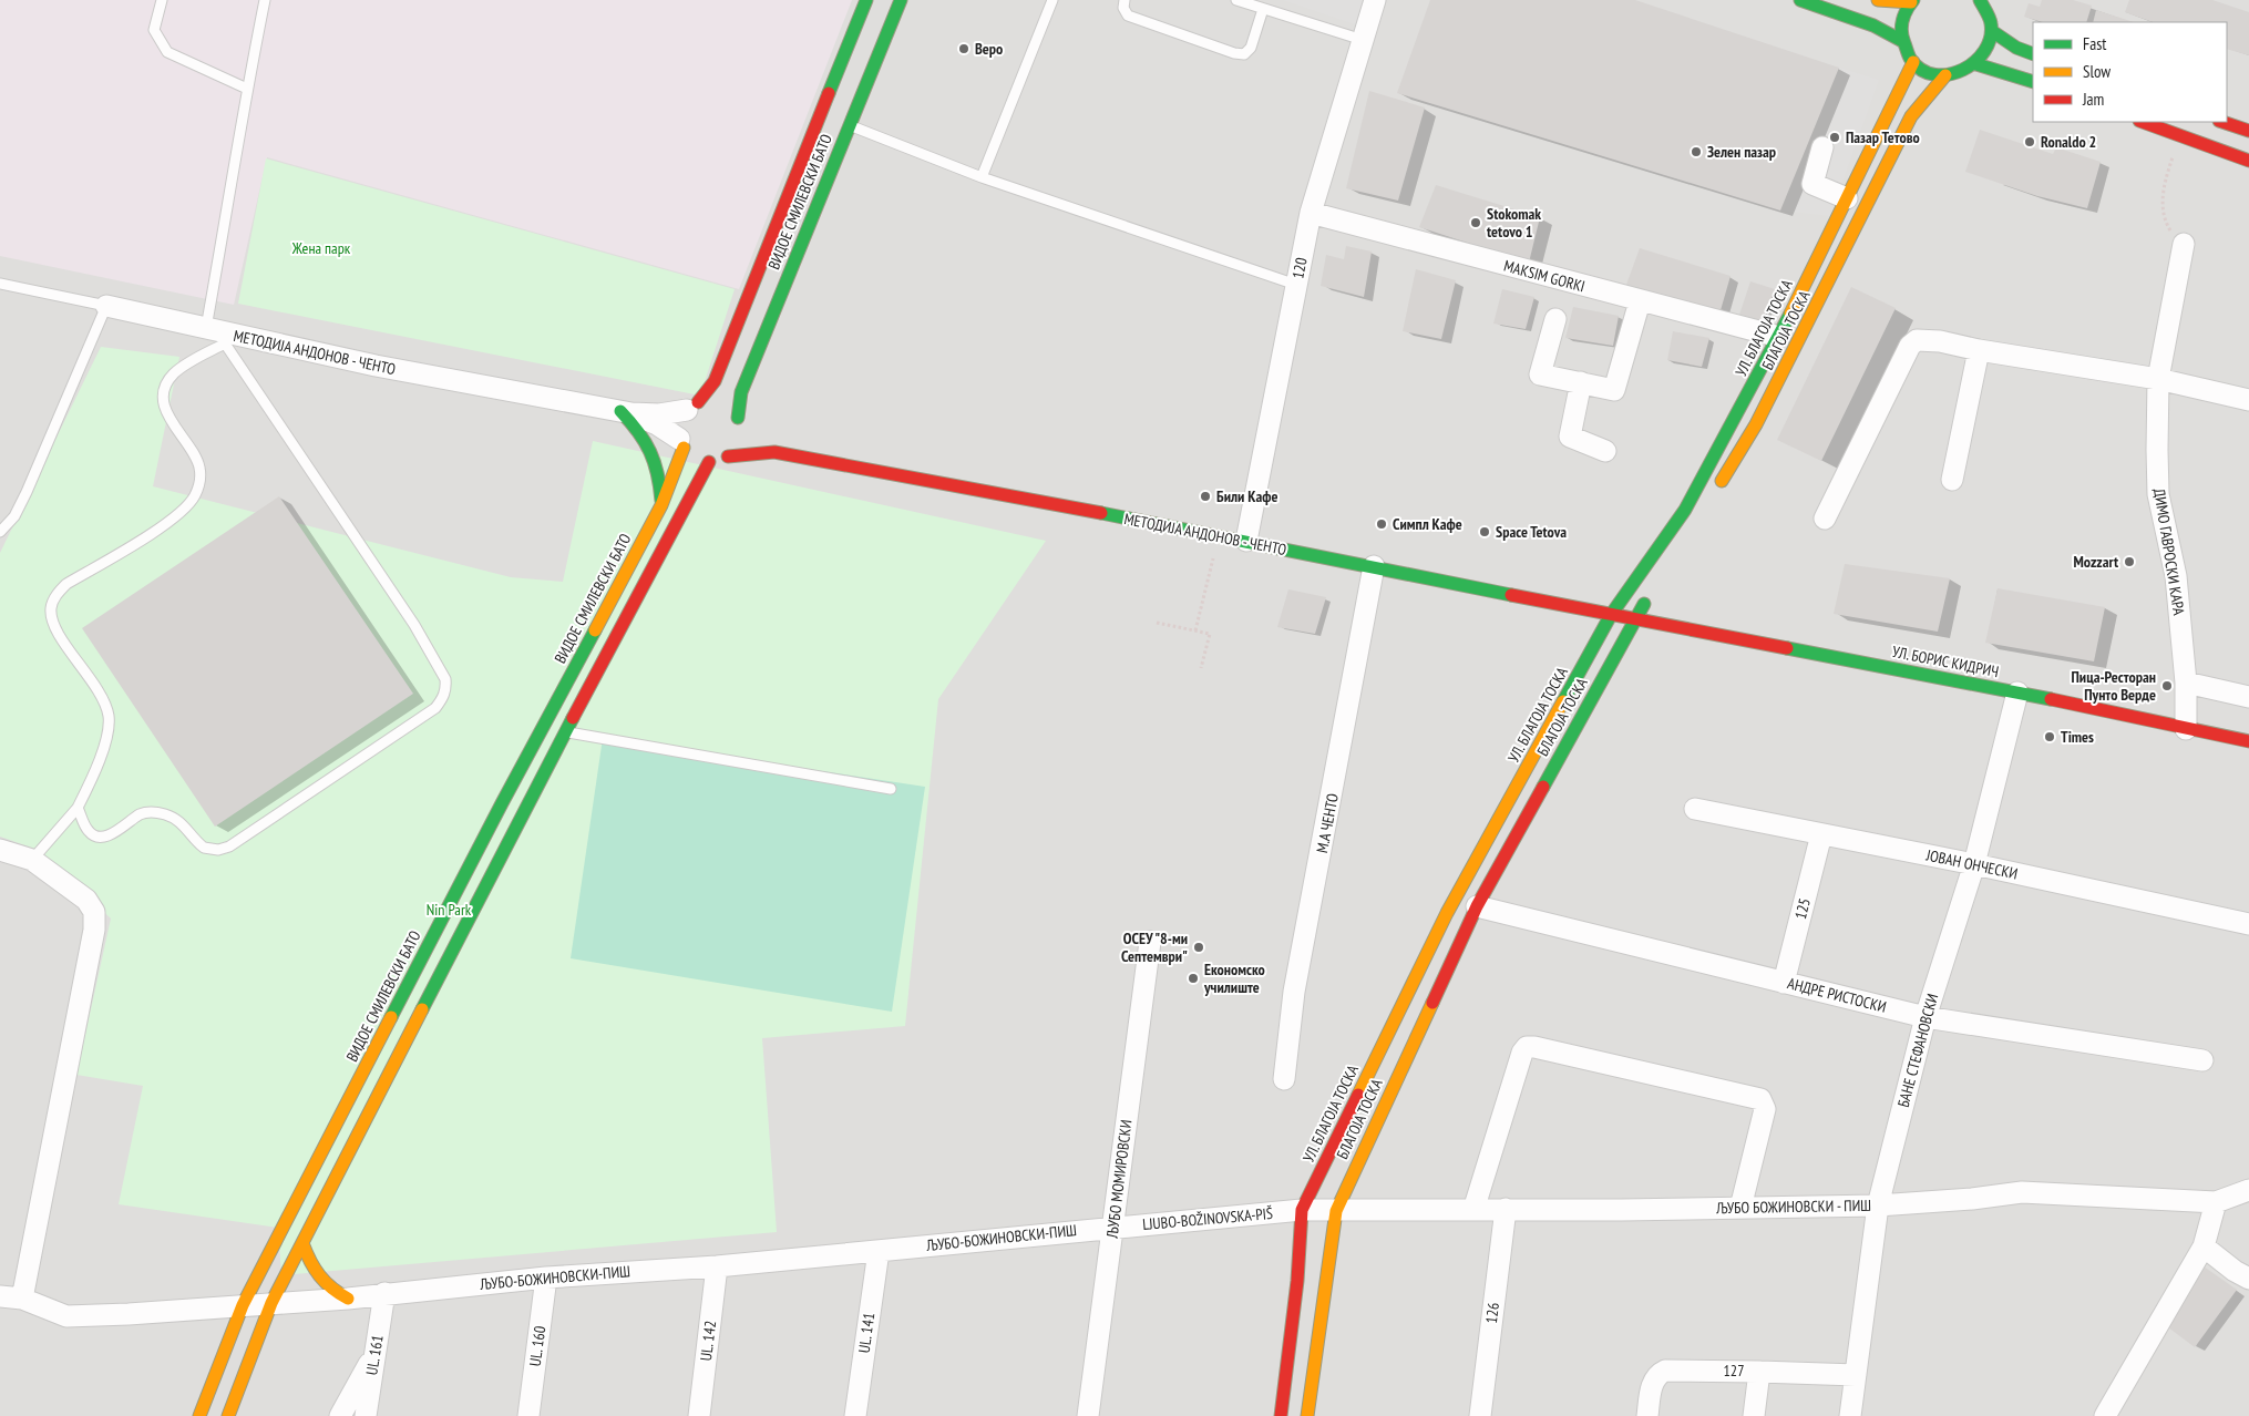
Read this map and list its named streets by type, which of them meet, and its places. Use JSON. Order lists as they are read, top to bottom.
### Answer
{
  "streets": {
    "street": [
      "ВИДОЕ СМИЛЕВСКИ БАТО",
      "120",
      "MAKSIM GORKI",
      "УЛ. БЛАГОЈА ТОСКА",
      "БЛАГОЈА ТОСКА",
      "МЕТОДИЈА АНДОНОВ - ЧЕНТО",
      "ДИМО ГАВРОСКИ КАРА",
      "УЛ. БОРИС КИДРИЧ",
      "М.А ЧЕНТО",
      "ЈОВАН ОНЧЕСКИ",
      "125",
      "АНДРЕ РИСТОСКИ",
      "БАНЕ СТЕФАНОВСКИ",
      "ЉУБО МОМИРОВСКИ",
      "ЉУБО БОЖИНОВСКИ - ПИШ",
      "LJUBO-BOŽINOVSKA-PIŠ",
      "ЉУБО-БОЖИНОВСКИ-ПИШ",
      "126",
      "UL. 141",
      "UL. 142",
      "UL. 160",
      "UL. 161",
      "127"
    ]
  },
  "crossings": [
    ["ВИДОЕ СМИЛЕВСКИ БАТО", "МЕТОДИЈА АНДОНОВ - ЧЕНТО"],
    ["ВИДОЕ СМИЛЕВСКИ БАТО", "ЉУБО-БОЖИНОВСКИ-ПИШ"],
    ["120", "MAKSIM GORKI"],
    ["120", "МЕТОДИЈА АНДОНОВ - ЧЕНТО"],
    ["MAKSIM GORKI", "УЛ. БЛАГОЈА ТОСКА"],
    ["УЛ. БЛАГОЈА ТОСКА", "МЕТОДИЈА АНДОНОВ - ЧЕНТО"],
    ["УЛ. БЛАГОЈА ТОСКА", "LJUBO-BOŽINOVSKA-PIŠ"],
    ["БЛАГОЈА ТОСКА", "МЕТОДИЈА АНДОНОВ - ЧЕНТО"],
    ["БЛАГОЈА ТОСКА", "УЛ. БОРИС КИДРИЧ"],
    ["БЛАГОЈА ТОСКА", "АНДРЕ РИСТОСКИ"],
    ["БЛАГОЈА ТОСКА", "ЉУБО БОЖИНОВСКИ - ПИШ"],
    ["БЛАГОЈА ТОСКА", "LJUBO-BOŽINOVSKA-PIŠ"],
    ["МЕТОДИЈА АНДОНОВ - ЧЕНТО", "УЛ. БОРИС КИДРИЧ"],
    ["МЕТОДИЈА АНДОНОВ - ЧЕНТО", "М.А ЧЕНТО"],
    ["ДИМО ГАВРОСКИ КАРА", "УЛ. БОРИС КИДРИЧ"],
    ["УЛ. БОРИС КИДРИЧ", "БАНЕ СТЕФАНОВСКИ"],
    ["ЈОВАН ОНЧЕСКИ", "125"],
    ["ЈОВАН ОНЧЕСКИ", "БАНЕ СТЕФАНОВСКИ"],
    ["125", "АНДРЕ РИСТОСКИ"],
    ["АНДРЕ РИСТОСКИ", "БАНЕ СТЕФАНОВСКИ"],
    ["БАНЕ СТЕФАНОВСКИ", "ЉУБО БОЖИНОВСКИ - ПИШ"],
    ["БАНЕ СТЕФАНОВСКИ", "127"],
    ["ЉУБО МОМИРОВСКИ", "LJUBO-BOŽINOVSKA-PIŠ"],
    ["ЉУБО МОМИРОВСКИ", "ЉУБО-БОЖИНОВСКИ-ПИШ"],
    ["ЉУБО БОЖИНОВСКИ - ПИШ", "LJUBO-BOŽINOVSKA-PIŠ"],
    ["ЉУБО БОЖИНОВСКИ - ПИШ", "126"],
    ["LJUBO-BOŽINOVSKA-PIŠ", "ЉУБО-БОЖИНОВСКИ-ПИШ"],
    ["ЉУБО-БОЖИНОВСКИ-ПИШ", "UL. 141"],
    ["ЉУБО-БОЖИНОВСКИ-ПИШ", "UL. 142"],
    ["ЉУБО-БОЖИНОВСКИ-ПИШ", "UL. 160"],
    ["ЉУБО-БОЖИНОВСКИ-ПИШ", "UL. 161"]
  ],
  "parks": ["Жена парк", "Nin Park"],
  "places": [
    "Веро",
    "Пазар Тетово",
    "Ronaldo 2",
    "Зелен пазар",
    "Stokomak tetovo 1",
    "Били Кафе",
    "Симпл Кафе",
    "Space Tetova",
    "Mozzart",
    "Пица-Ресторан Пунто Верде",
    "Times",
    "ОСЕУ \"8-ми Септември\"",
    "Економско училиште"
  ],
  "legend": ["Fast", "Slow", "Jam"]
}
